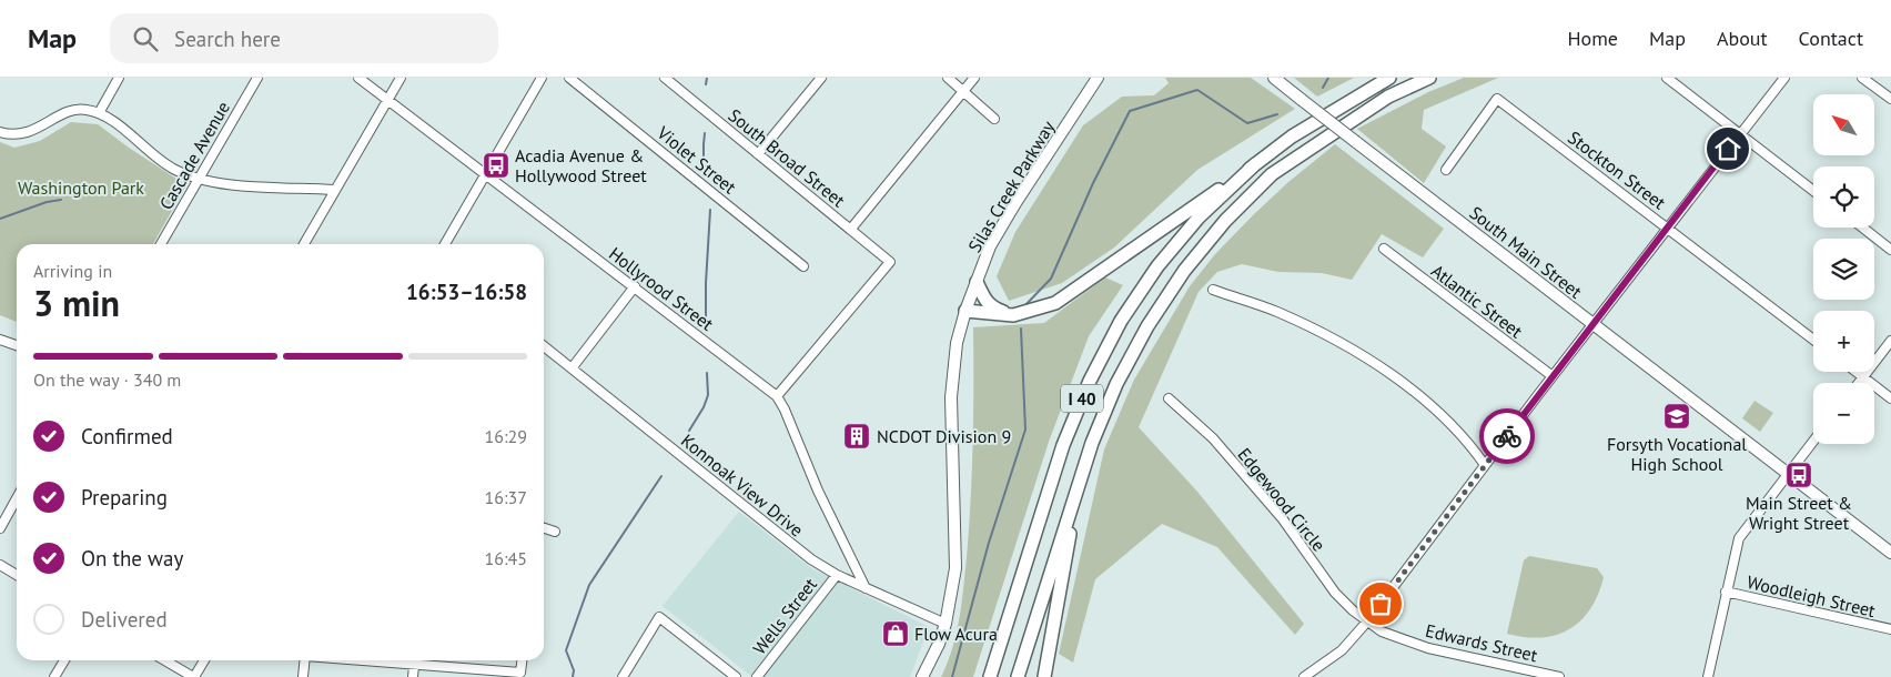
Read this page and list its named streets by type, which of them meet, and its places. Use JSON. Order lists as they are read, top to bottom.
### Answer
{
  "streets": {
    "highway": ["I 40"],
    "main road": ["Silas Creek Parkway", "South Main Street"],
    "street": [
      "Cascade Avenue",
      "South Broad Street",
      "Violet Street",
      "Stockton Street",
      "Hollyrood Street",
      "Atlantic Street",
      "Konnoak View Drive",
      "Edgewood Circle",
      "Woodleigh Street",
      "Wells Street",
      "Edwards Street"
    ]
  },
  "crossings": [
    ["South Broad Street", "Hollyrood Street"],
    ["Silas Creek Parkway", "Konnoak View Drive"],
    ["Hollyrood Street", "Konnoak View Drive"],
    ["Konnoak View Drive", "Wells Street"],
    ["Edgewood Circle", "Edwards Street"]
  ],
  "parks": ["Washington Park"],
  "places": {
    "bus stop": ["Acadia Avenue & Hollywood Street", "Main Street & Wright Street"],
    "school or university": ["Forsyth Vocational High School"],
    "building": ["NCDOT Division 9"],
    "shop": ["Flow Acura"]
  },
  "north": "top left",
  "page": {
    "header": "Map",
    "search": "Search here",
    "nav": [
      "Home",
      "Map",
      "About",
      "Contact"
    ],
    "map_buttons": ["+", "−"],
    "heading": ["3 min", "Arriving in", "16:53–16:58"],
    "bar": "On the way · 340 m",
    "list": [
      ["Confirmed", "16:29"],
      ["Preparing", "16:37"],
      ["On the way", "16:45"],
      "Delivered"
    ]
  }
}
